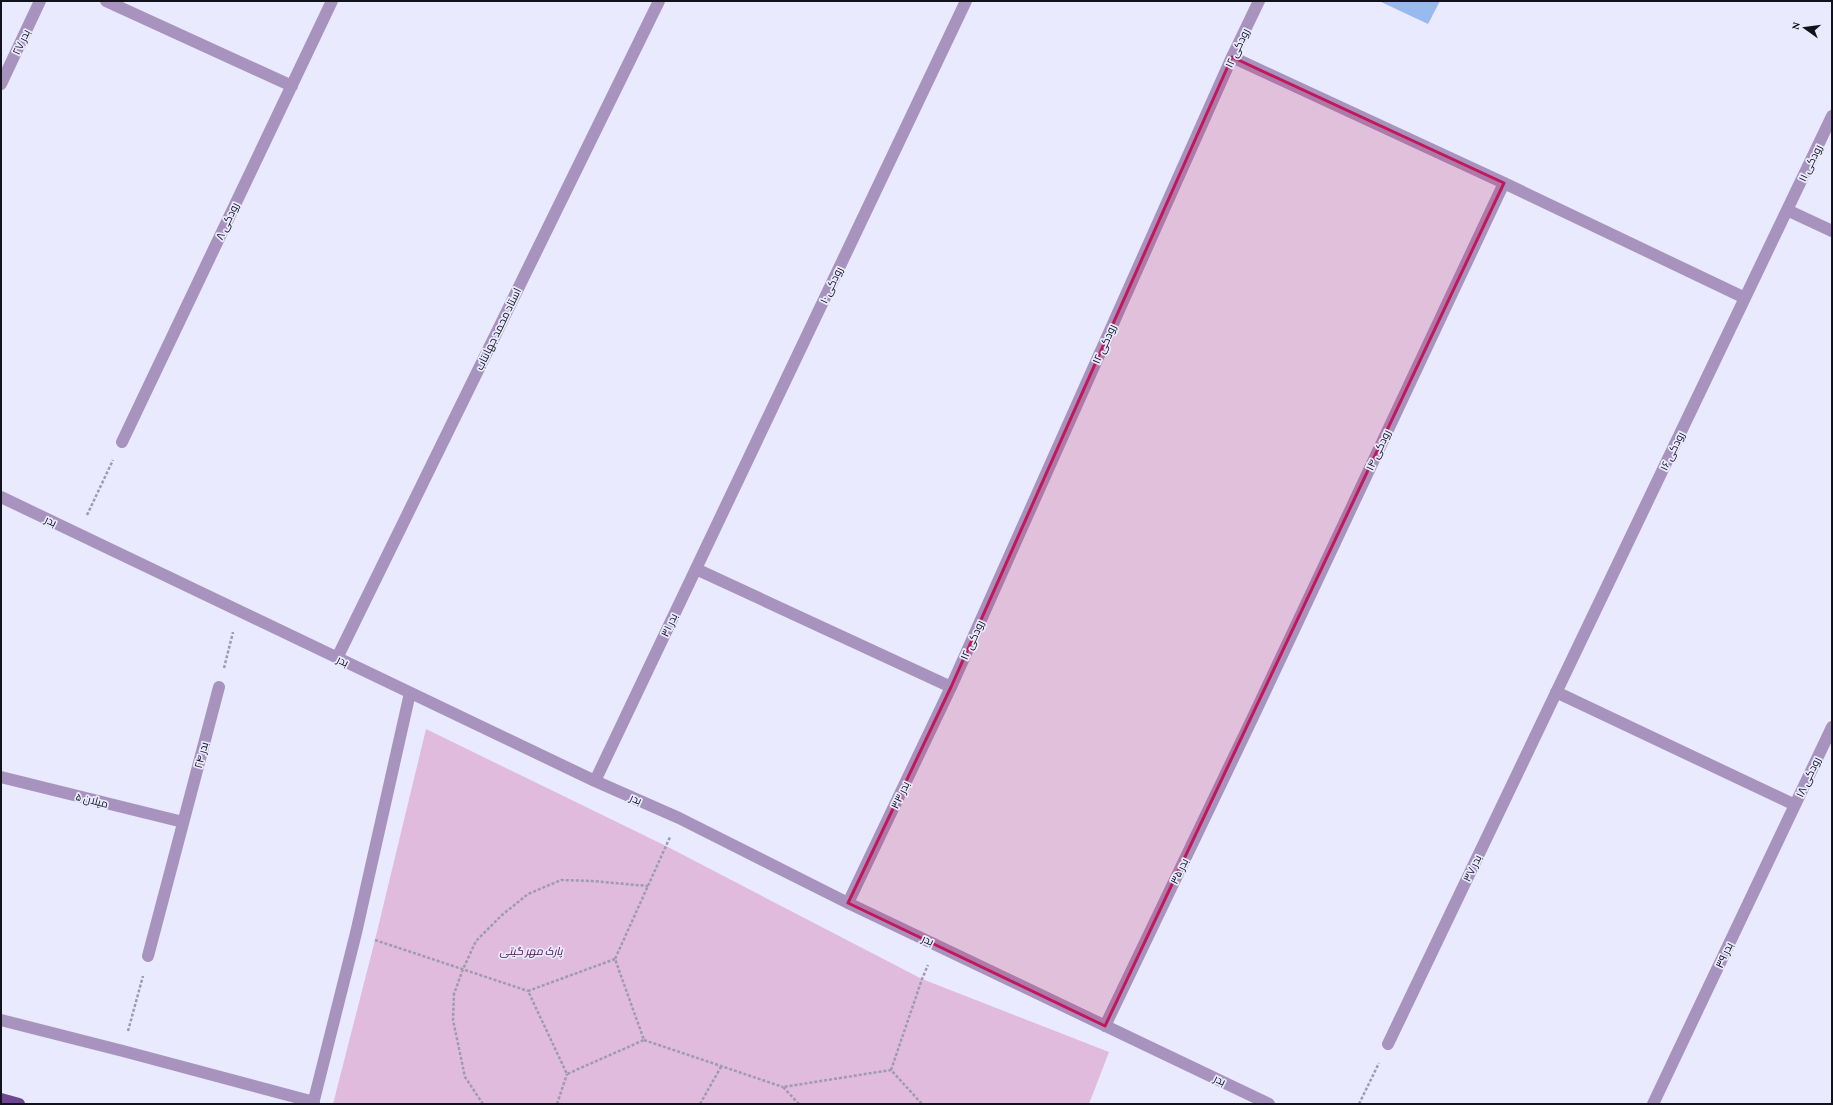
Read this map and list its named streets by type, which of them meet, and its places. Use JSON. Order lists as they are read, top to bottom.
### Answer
{
  "streets": {
    "street": [
      "بدر ۲۷",
      "رودکی ۱۲",
      "رودکی ۱۱",
      "رودکی ۸",
      "رودکی ۱۰",
      "استاد محمد جهانتاب",
      "رودکی ۱۴",
      "رودکی ۱۶",
      "بدر",
      "بدر ۳۱",
      "بدر ۲۴",
      "رودکی ۱۸",
      "بدر ۳۳",
      "میلان ۵",
      "بدر ۳۷",
      "بدر ۳۵",
      "بدر ۳۹"
    ]
  },
  "crossings": [
    ["رودکی ۱۲", "بدر ۳۳"],
    ["رودکی ۱۱", "رودکی ۱۶"],
    ["رودکی ۱۰", "بدر ۳۱"],
    ["استاد محمد جهانتاب", "بدر"],
    ["رودکی ۱۴", "بدر ۳۵"],
    ["رودکی ۱۶", "بدر ۳۷"],
    ["بدر", "بدر ۳۱"],
    ["بدر", "بدر ۳۳"],
    ["بدر", "بدر ۳۵"],
    ["بدر ۲۴", "میلان ۵"],
    ["رودکی ۱۸", "بدر ۳۹"]
  ],
  "parks": ["پارک مهر گیتی"],
  "north": "left"
}
